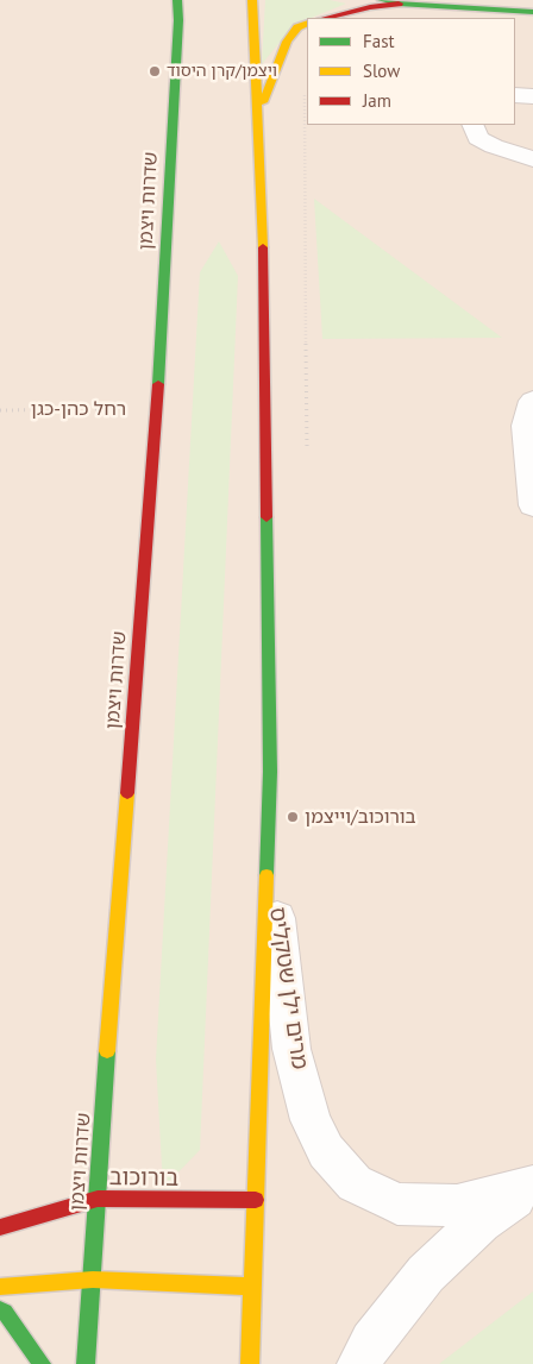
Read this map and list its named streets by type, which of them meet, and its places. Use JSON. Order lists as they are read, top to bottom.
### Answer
{
  "streets": {
    "main road": ["שדרות ויצמן", "בורוכוב"],
    "street": ["מרים ילן שטקליס"],
    "path": ["רחל כהן-כגן"]
  },
  "crossings": [
    ["שדרות ויצמן", "רחל כהן-כגן"],
    ["שדרות ויצמן", "בורוכוב"]
  ],
  "places": ["ויצמן/קרן היסוד", "בורוכוב/וייצמן"],
  "legend": ["Fast", "Slow", "Jam"]
}
